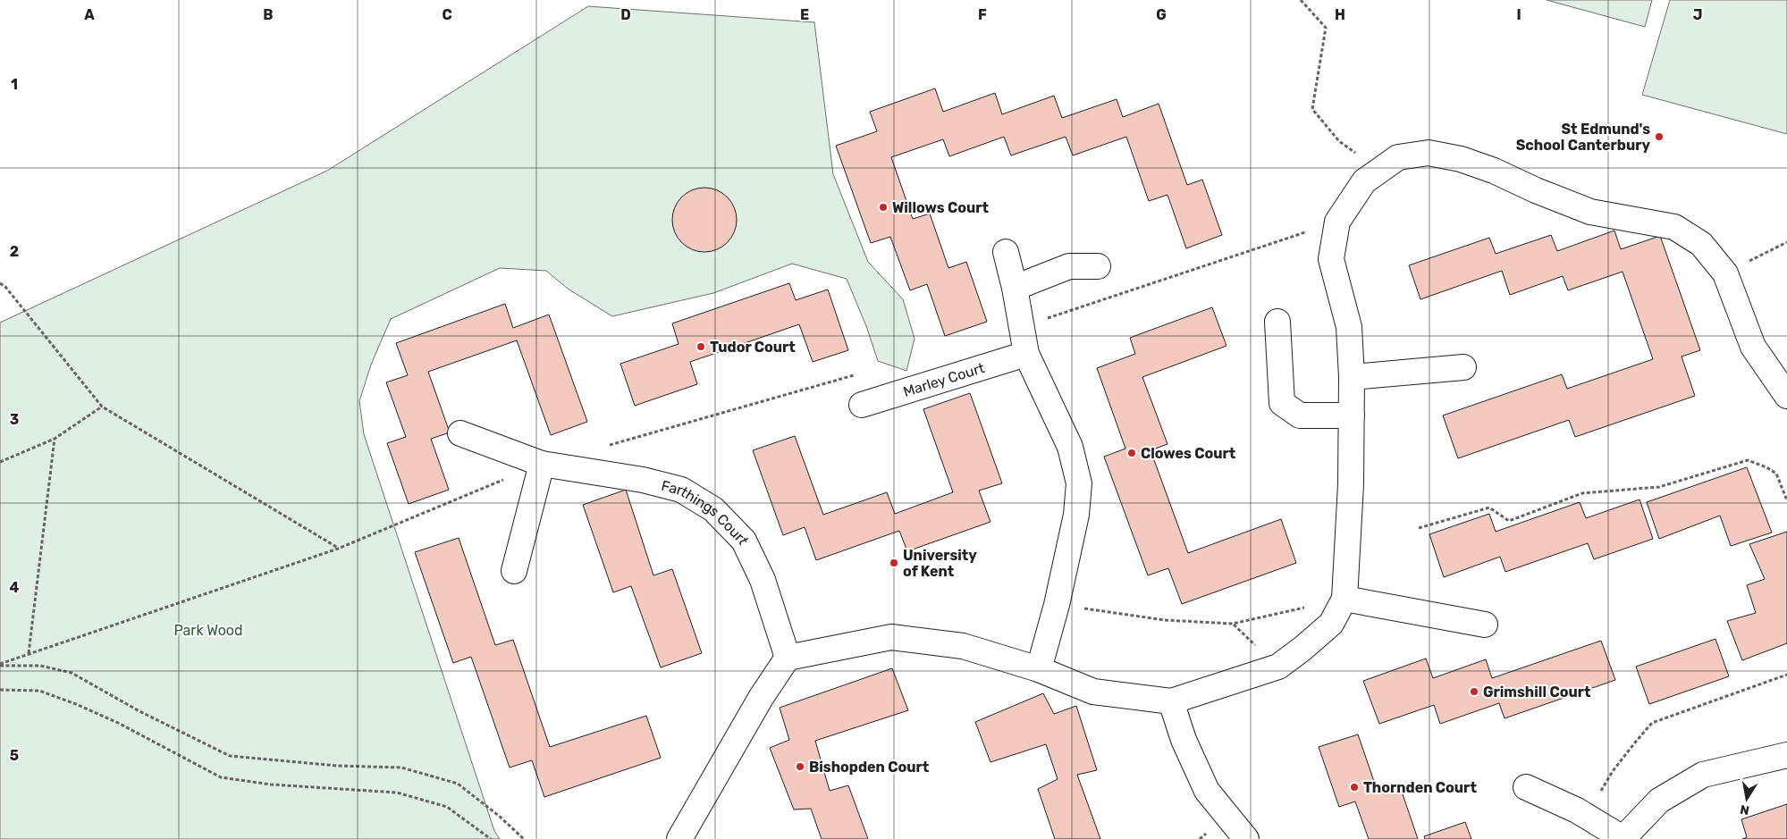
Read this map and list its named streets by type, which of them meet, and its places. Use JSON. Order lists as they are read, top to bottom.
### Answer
{
  "streets": {
    "street": ["Marley Court", "Farthings Court"]
  },
  "parks": ["Park Wood"],
  "places": [
    "St Edmund's School Canterbury",
    "Willows Court",
    "Tudor Court",
    "Clowes Court",
    "University of Kent",
    "Grimshill Court",
    "Bishopden Court",
    "Thornden Court"
  ],
  "north": "bottom",
  "grid": {
    "columns": [
      "A",
      "B",
      "C",
      "D",
      "E",
      "F",
      "G",
      "H",
      "I",
      "J"
    ],
    "rows": [
      "1",
      "2",
      "3",
      "4",
      "5"
    ]
  }
}
